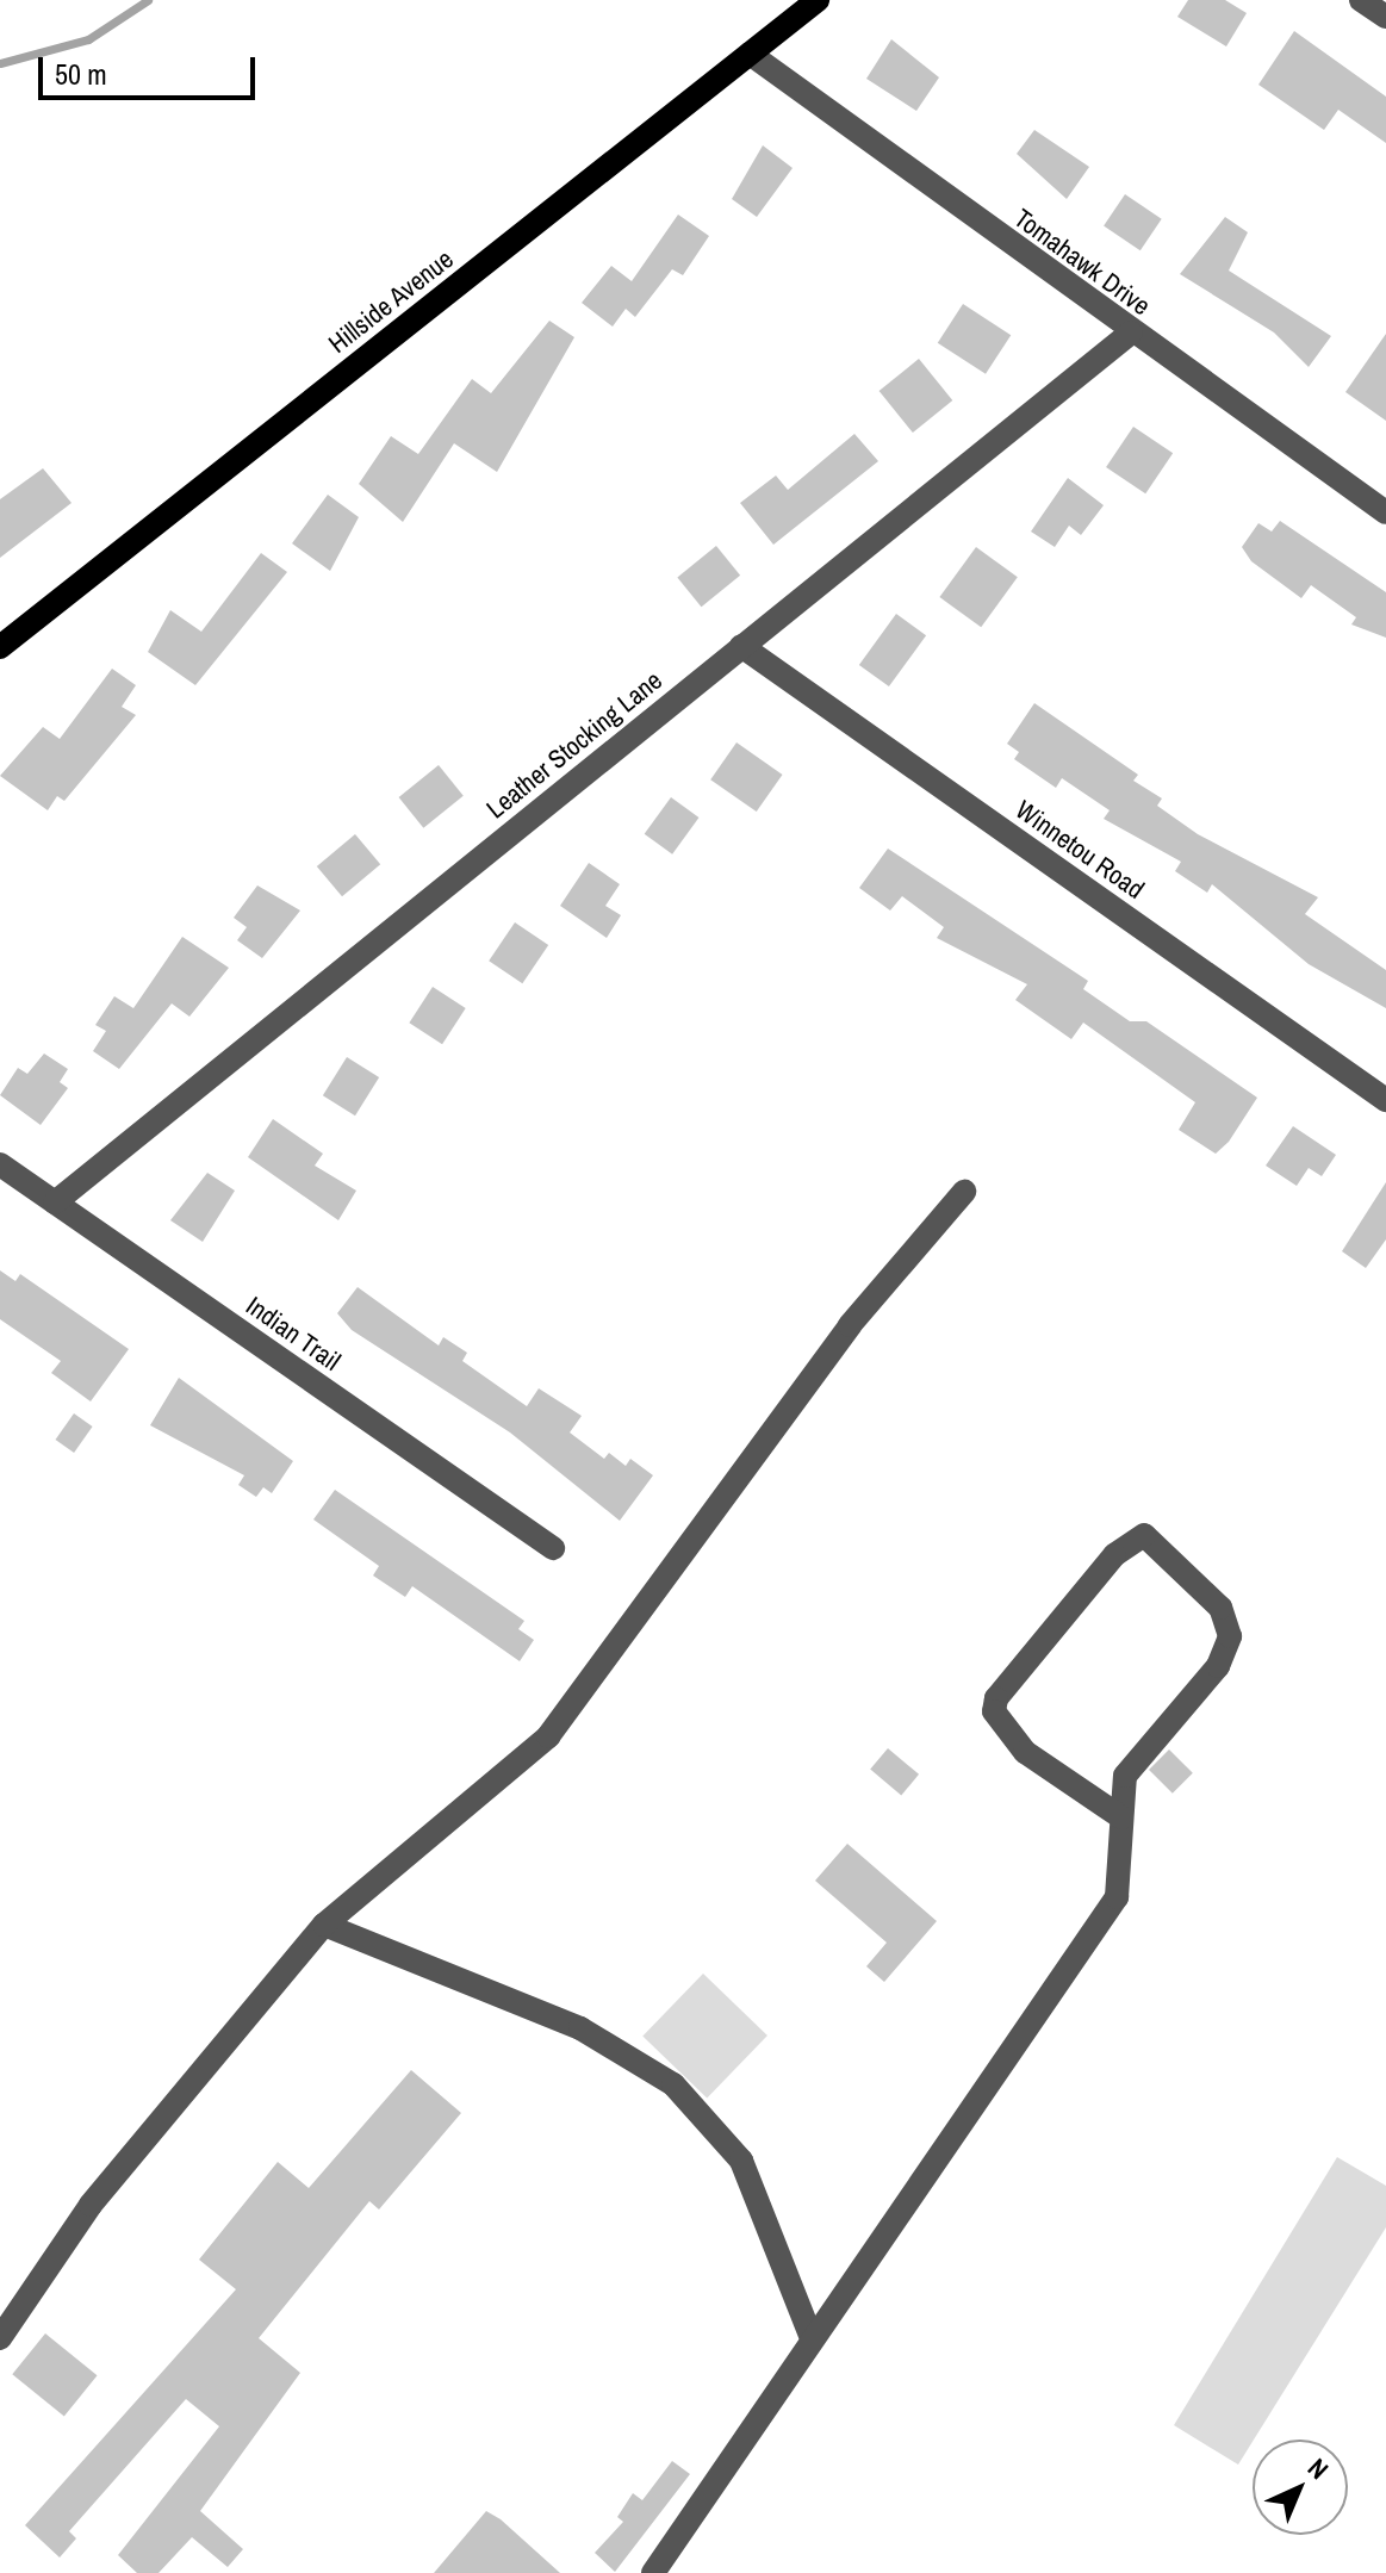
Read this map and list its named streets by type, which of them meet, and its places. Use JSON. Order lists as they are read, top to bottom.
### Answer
{
  "streets": {
    "main road": ["Hillside Avenue"],
    "street": [
      "Tomahawk Drive",
      "Leather Stocking Lane",
      "Winnetou Road",
      "Indian Trail"
    ]
  },
  "crossings": [
    ["Tomahawk Drive", "Hillside Avenue"],
    ["Tomahawk Drive", "Leather Stocking Lane"],
    ["Leather Stocking Lane", "Winnetou Road"],
    ["Leather Stocking Lane", "Indian Trail"]
  ],
  "scale_bar": "50 m",
  "north": "top right"
}
